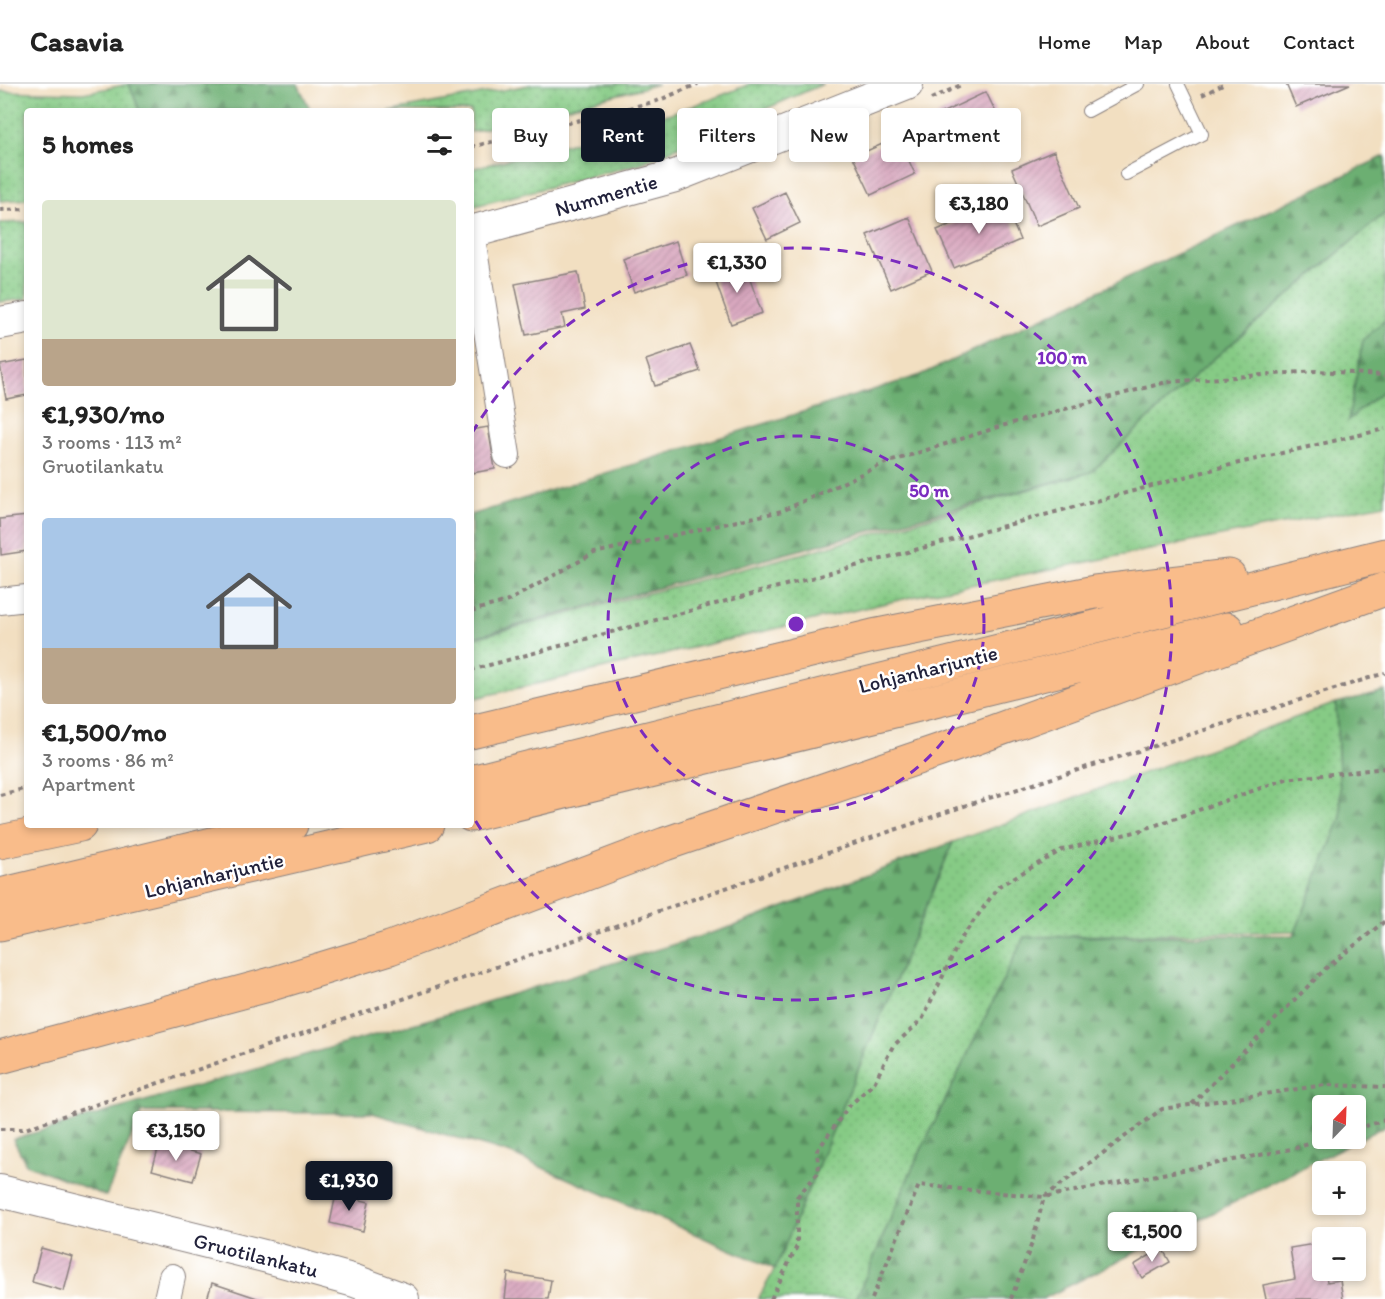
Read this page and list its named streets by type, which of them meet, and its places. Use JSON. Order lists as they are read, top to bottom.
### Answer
{
  "streets": {
    "highway": ["Lohjanharjuntie"],
    "street": ["Nummentie", "Gruotilankatu"]
  },
  "north": "top right",
  "page": {
    "header": "Casavia",
    "nav": [
      "Home",
      "Map",
      "About",
      "Contact"
    ],
    "chip": [
      "Buy",
      "Rent",
      "Filters",
      "New",
      "Apartment"
    ],
    "heading": "5 homes",
    "list": [
      {
        "name": "€1,930/mo",
        "note": "3 rooms · 113 m² · Gruotilankatu"
      },
      {
        "name": "€1,500/mo",
        "note": "3 rooms · 86 m² · Apartment"
      }
    ],
    "price": [
      "€3,180",
      "€1,330",
      "€3,150",
      "€1,930",
      "€1,500"
    ],
    "map_buttons": ["+", "−"]
  },
  "rings": ["100 m", "50 m"]
}
